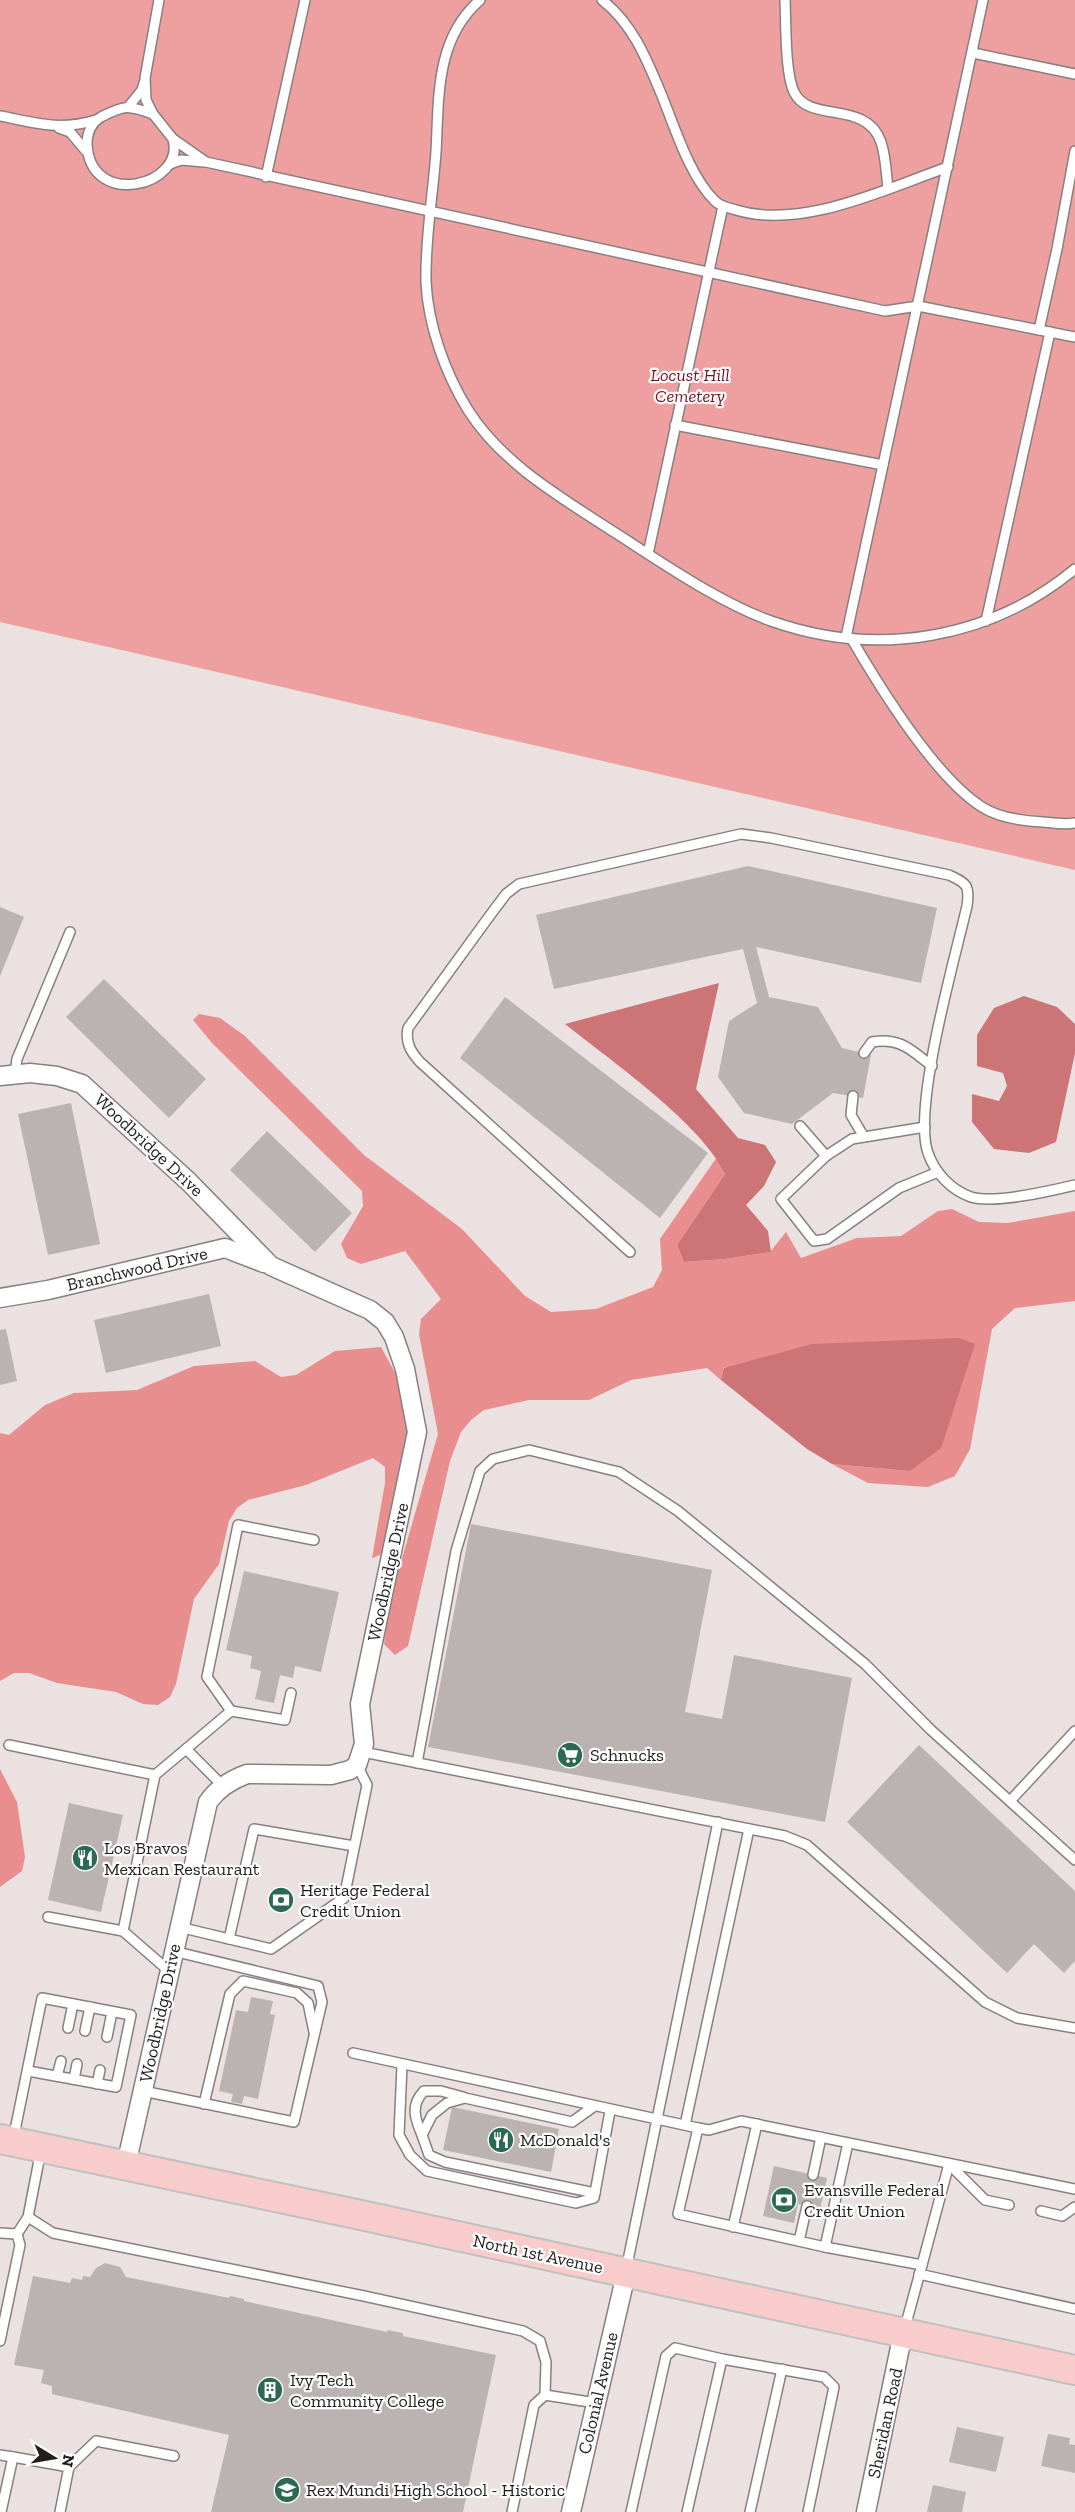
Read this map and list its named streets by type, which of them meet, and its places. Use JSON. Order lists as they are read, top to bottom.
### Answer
{
  "streets": {
    "main road": ["North 1st Avenue"],
    "street": [
      "Woodbridge Drive",
      "Branchwood Drive",
      "Colonial Avenue",
      "Sheridan Road"
    ]
  },
  "crossings": [
    ["Woodbridge Drive", "Branchwood Drive"],
    ["Woodbridge Drive", "North 1st Avenue"],
    ["North 1st Avenue", "Colonial Avenue"],
    ["North 1st Avenue", "Sheridan Road"]
  ],
  "parks": ["Locust Hill Cemetery"],
  "places": {
    "supermarket": ["Schnucks"],
    "restaurant": ["Los Bravos Mexican Restaurant", "McDonald's"],
    "bank": ["Heritage Federal Credit Union", "Evansville Federal Credit Union"],
    "building": ["Ivy Tech Community College"],
    "school or university": ["Rex Mundi High School - Historic"]
  },
  "north": "right"
}
